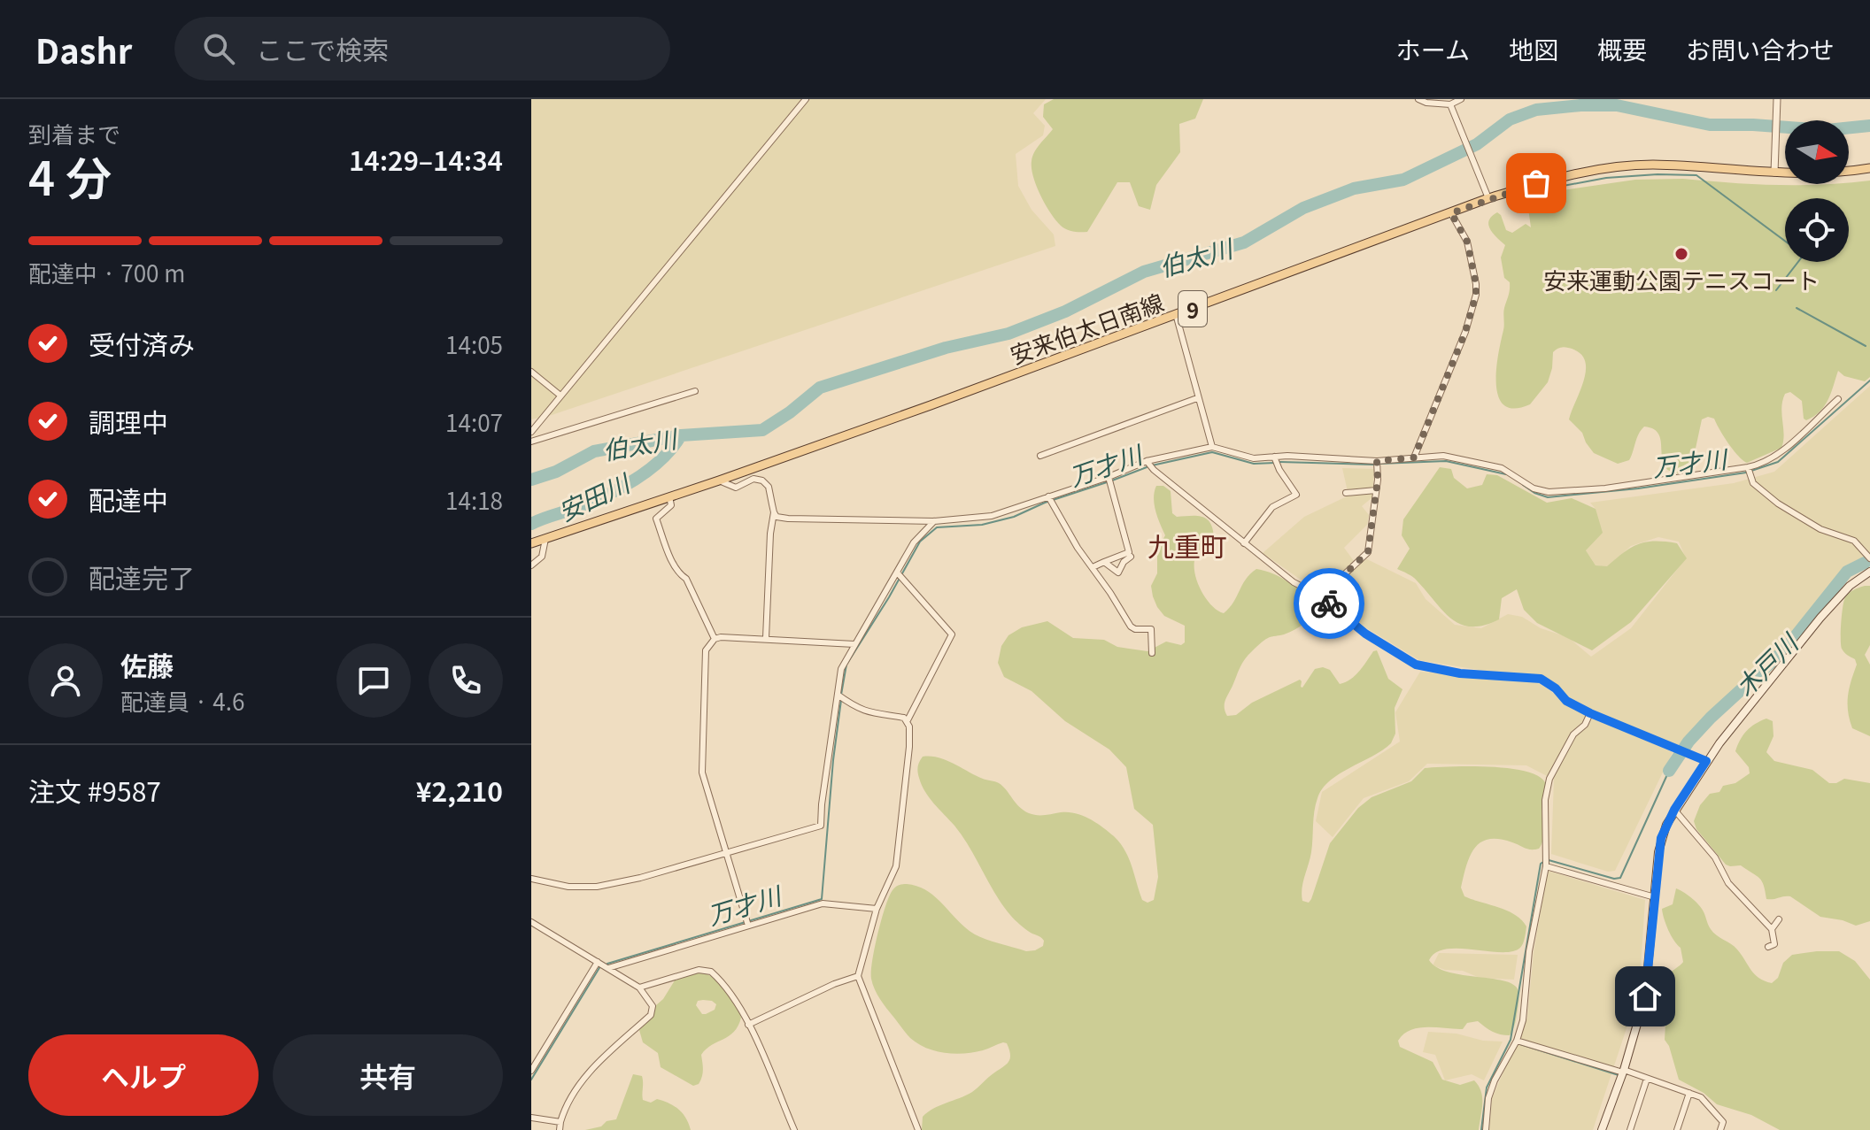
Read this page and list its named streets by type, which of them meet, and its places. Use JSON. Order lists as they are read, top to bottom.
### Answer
{
  "streets": {
    "main road": ["9", "安来伯太日南線"]
  },
  "districts": ["九重町"],
  "water": [
    "伯太川",
    "万才川",
    "安田川",
    "木戸川"
  ],
  "places": ["安来運動公園テニスコート"],
  "north": "right",
  "page": {
    "header": "Dashr",
    "search": "ここで検索",
    "nav": [
      "ホーム",
      "地図",
      "概要",
      "お問い合わせ"
    ],
    "heading": ["4 分", "到着まで", "14:29–14:34"],
    "panel": [
      "佐藤",
      "配達員 · 4.6",
      "注文 #9587",
      "¥2,210"
    ],
    "bar": "配達中 · 700 m",
    "list": [
      ["受付済み", "14:05"],
      ["調理中", "14:07"],
      ["配達中", "14:18"],
      "配達完了"
    ],
    "buttons": ["ヘルプ", "共有"]
  }
}
